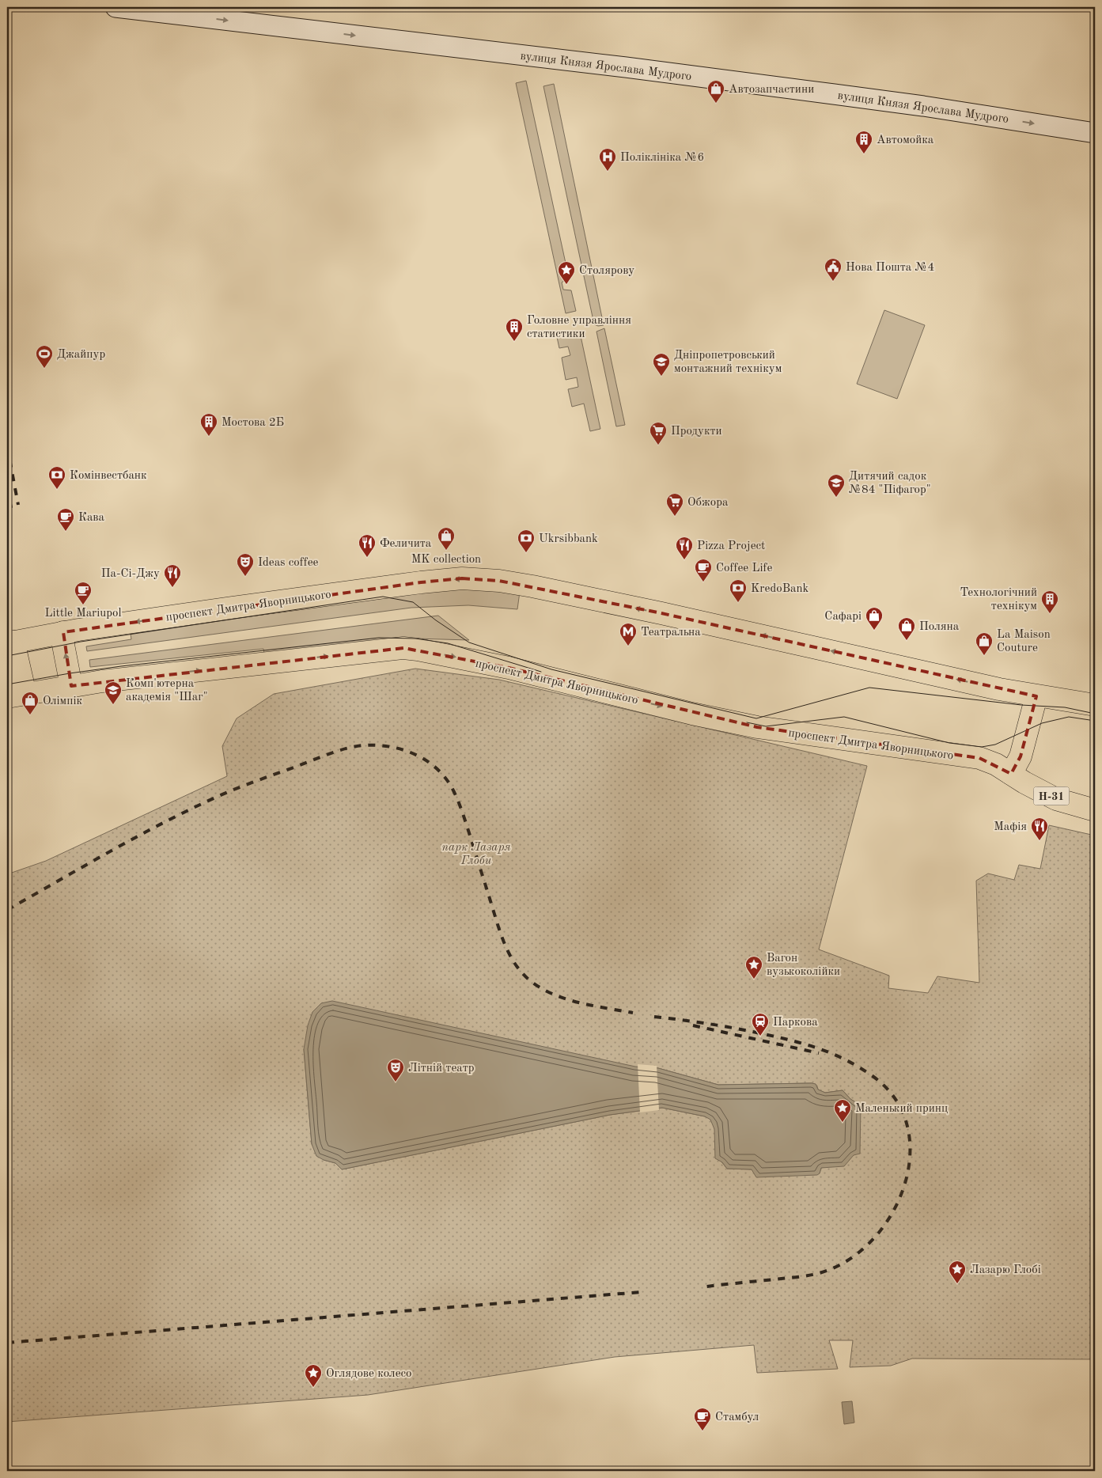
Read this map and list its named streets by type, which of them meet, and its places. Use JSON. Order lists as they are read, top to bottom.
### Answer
{
  "streets": {
    "main road": ["вулиця Князя Ярослава Мудрого", "проспект Дмитра Яворницького", "Н-31"]
  },
  "one_way": ["вулиця Князя Ярослава Мудрого"],
  "parks": ["парк Лазаря Глоби"],
  "places": {
    "shop": [
      "Автозапчастини",
      "MK collection",
      "Сафарі",
      "Поляна",
      "La Maison Couture",
      "Олімпік"
    ],
    "building": [
      "Автомойка",
      "Головне управління статистики",
      "Мостова 2Б",
      "Технологічний технікум"
    ],
    "hospital": ["Поліклініка №6"],
    "public building": ["Нова Пошта №4"],
    "place": [
      "Столярову",
      "Вагон вузькоколійки",
      "Маленький принц",
      "Лазарю Глобі",
      "Оглядове колесо"
    ],
    "sports": ["Джайпур"],
    "school or university": ["Дніпропетровський монтажний технікум", "Дитячий садок №84 \"Піфагор\"", "Комп'ютерна академія \"Шаг\""],
    "supermarket": ["Продукти", "Обжора"],
    "bank": ["Комінвестбанк", "Ukrsibbank", "KredoBank"],
    "cafe": [
      "Кава",
      "Coffee Life",
      "Little Mariupol",
      "Стамбул"
    ],
    "restaurant": [
      "Феличита",
      "Pizza Project",
      "Па-Сі-Джу",
      "Мафія"
    ],
    "theatre": ["Ideas coffee", "Літній театр"],
    "metro station": ["Театральна"],
    "station": ["Паркова"]
  }
}
